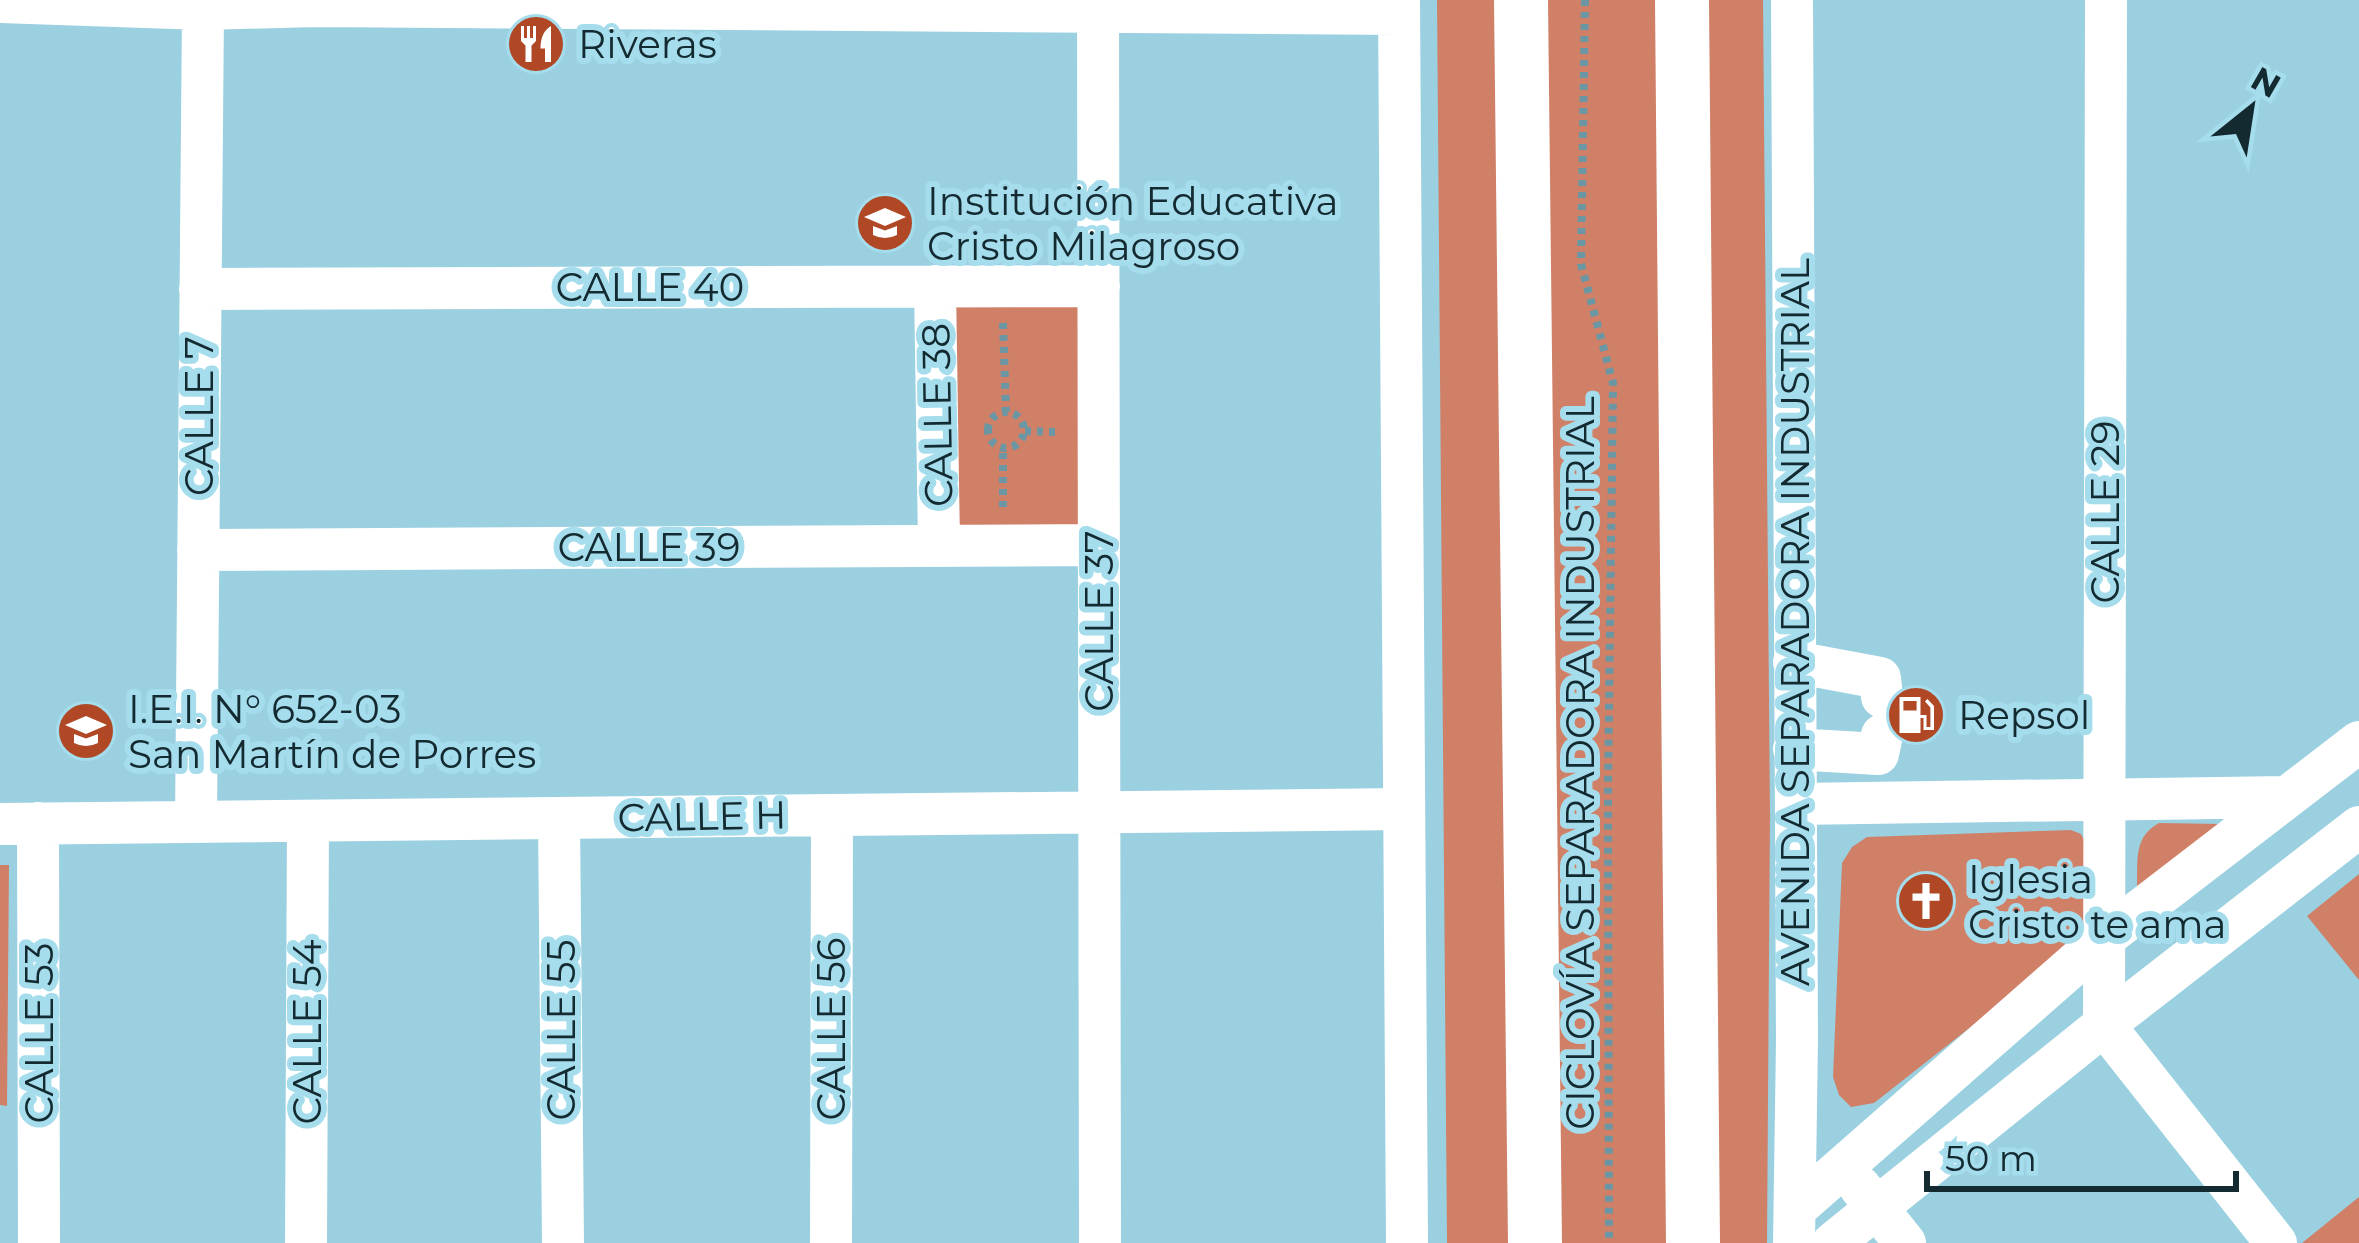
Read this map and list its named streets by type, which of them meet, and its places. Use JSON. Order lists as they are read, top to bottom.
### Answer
{
  "streets": {
    "street": [
      "CALLE 40",
      "CALLE 38",
      "CALLE 7",
      "CALLE 29",
      "CALLE 39",
      "CALLE 37",
      "AVENIDA SEPARADORA INDUSTRIAL",
      "CALLE H",
      "CALLE 56",
      "CALLE 55",
      "CALLE 54",
      "CALLE 53"
    ],
    "path": ["CICLOVÍA SEPARADORA INDUSTRIAL"]
  },
  "crossings": [
    ["CALLE 40", "CALLE 38"],
    ["CALLE 40", "CALLE 7"],
    ["CALLE 40", "CALLE 37"],
    ["CALLE 38", "CALLE 39"],
    ["CALLE 7", "CALLE 39"],
    ["CALLE 7", "CALLE H"],
    ["CALLE 39", "CALLE 37"],
    ["CALLE 37", "CALLE H"],
    ["CALLE H", "CALLE 56"],
    ["CALLE H", "CALLE 55"],
    ["CALLE H", "CALLE 54"],
    ["CALLE H", "CALLE 53"]
  ],
  "places": {
    "restaurant": ["Riveras"],
    "school or university": ["Institución Educativa Cristo Milagroso", "I.E.I. N° 652-03 San Martín de Porres"],
    "fuel station": ["Repsol"],
    "church": ["Iglesia Cristo te ama"]
  },
  "scale_bar": "50 m",
  "north": "top right"
}
